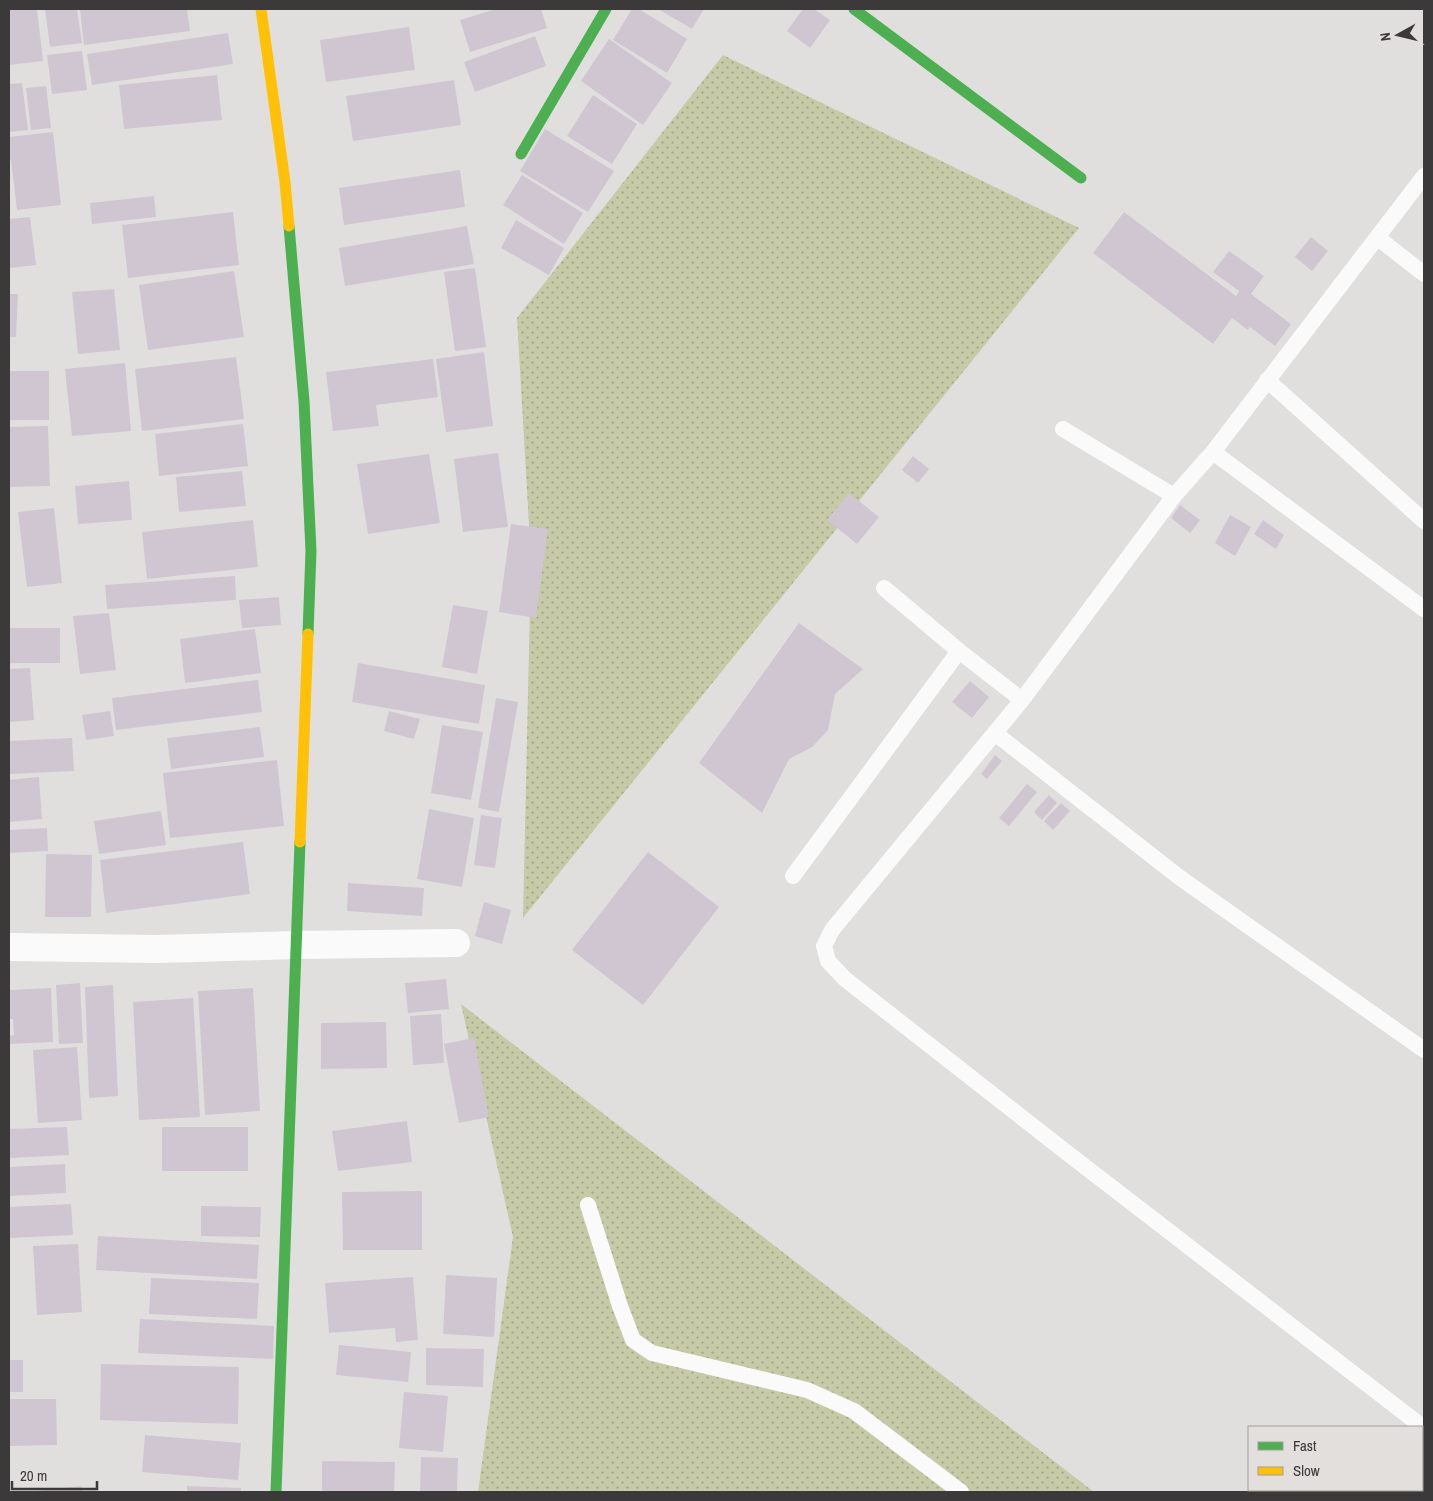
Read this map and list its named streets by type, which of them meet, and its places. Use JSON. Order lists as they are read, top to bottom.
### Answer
{
  "legend": ["Fast", "Slow"],
  "scale_bar": "20 m",
  "north": "left"
}
